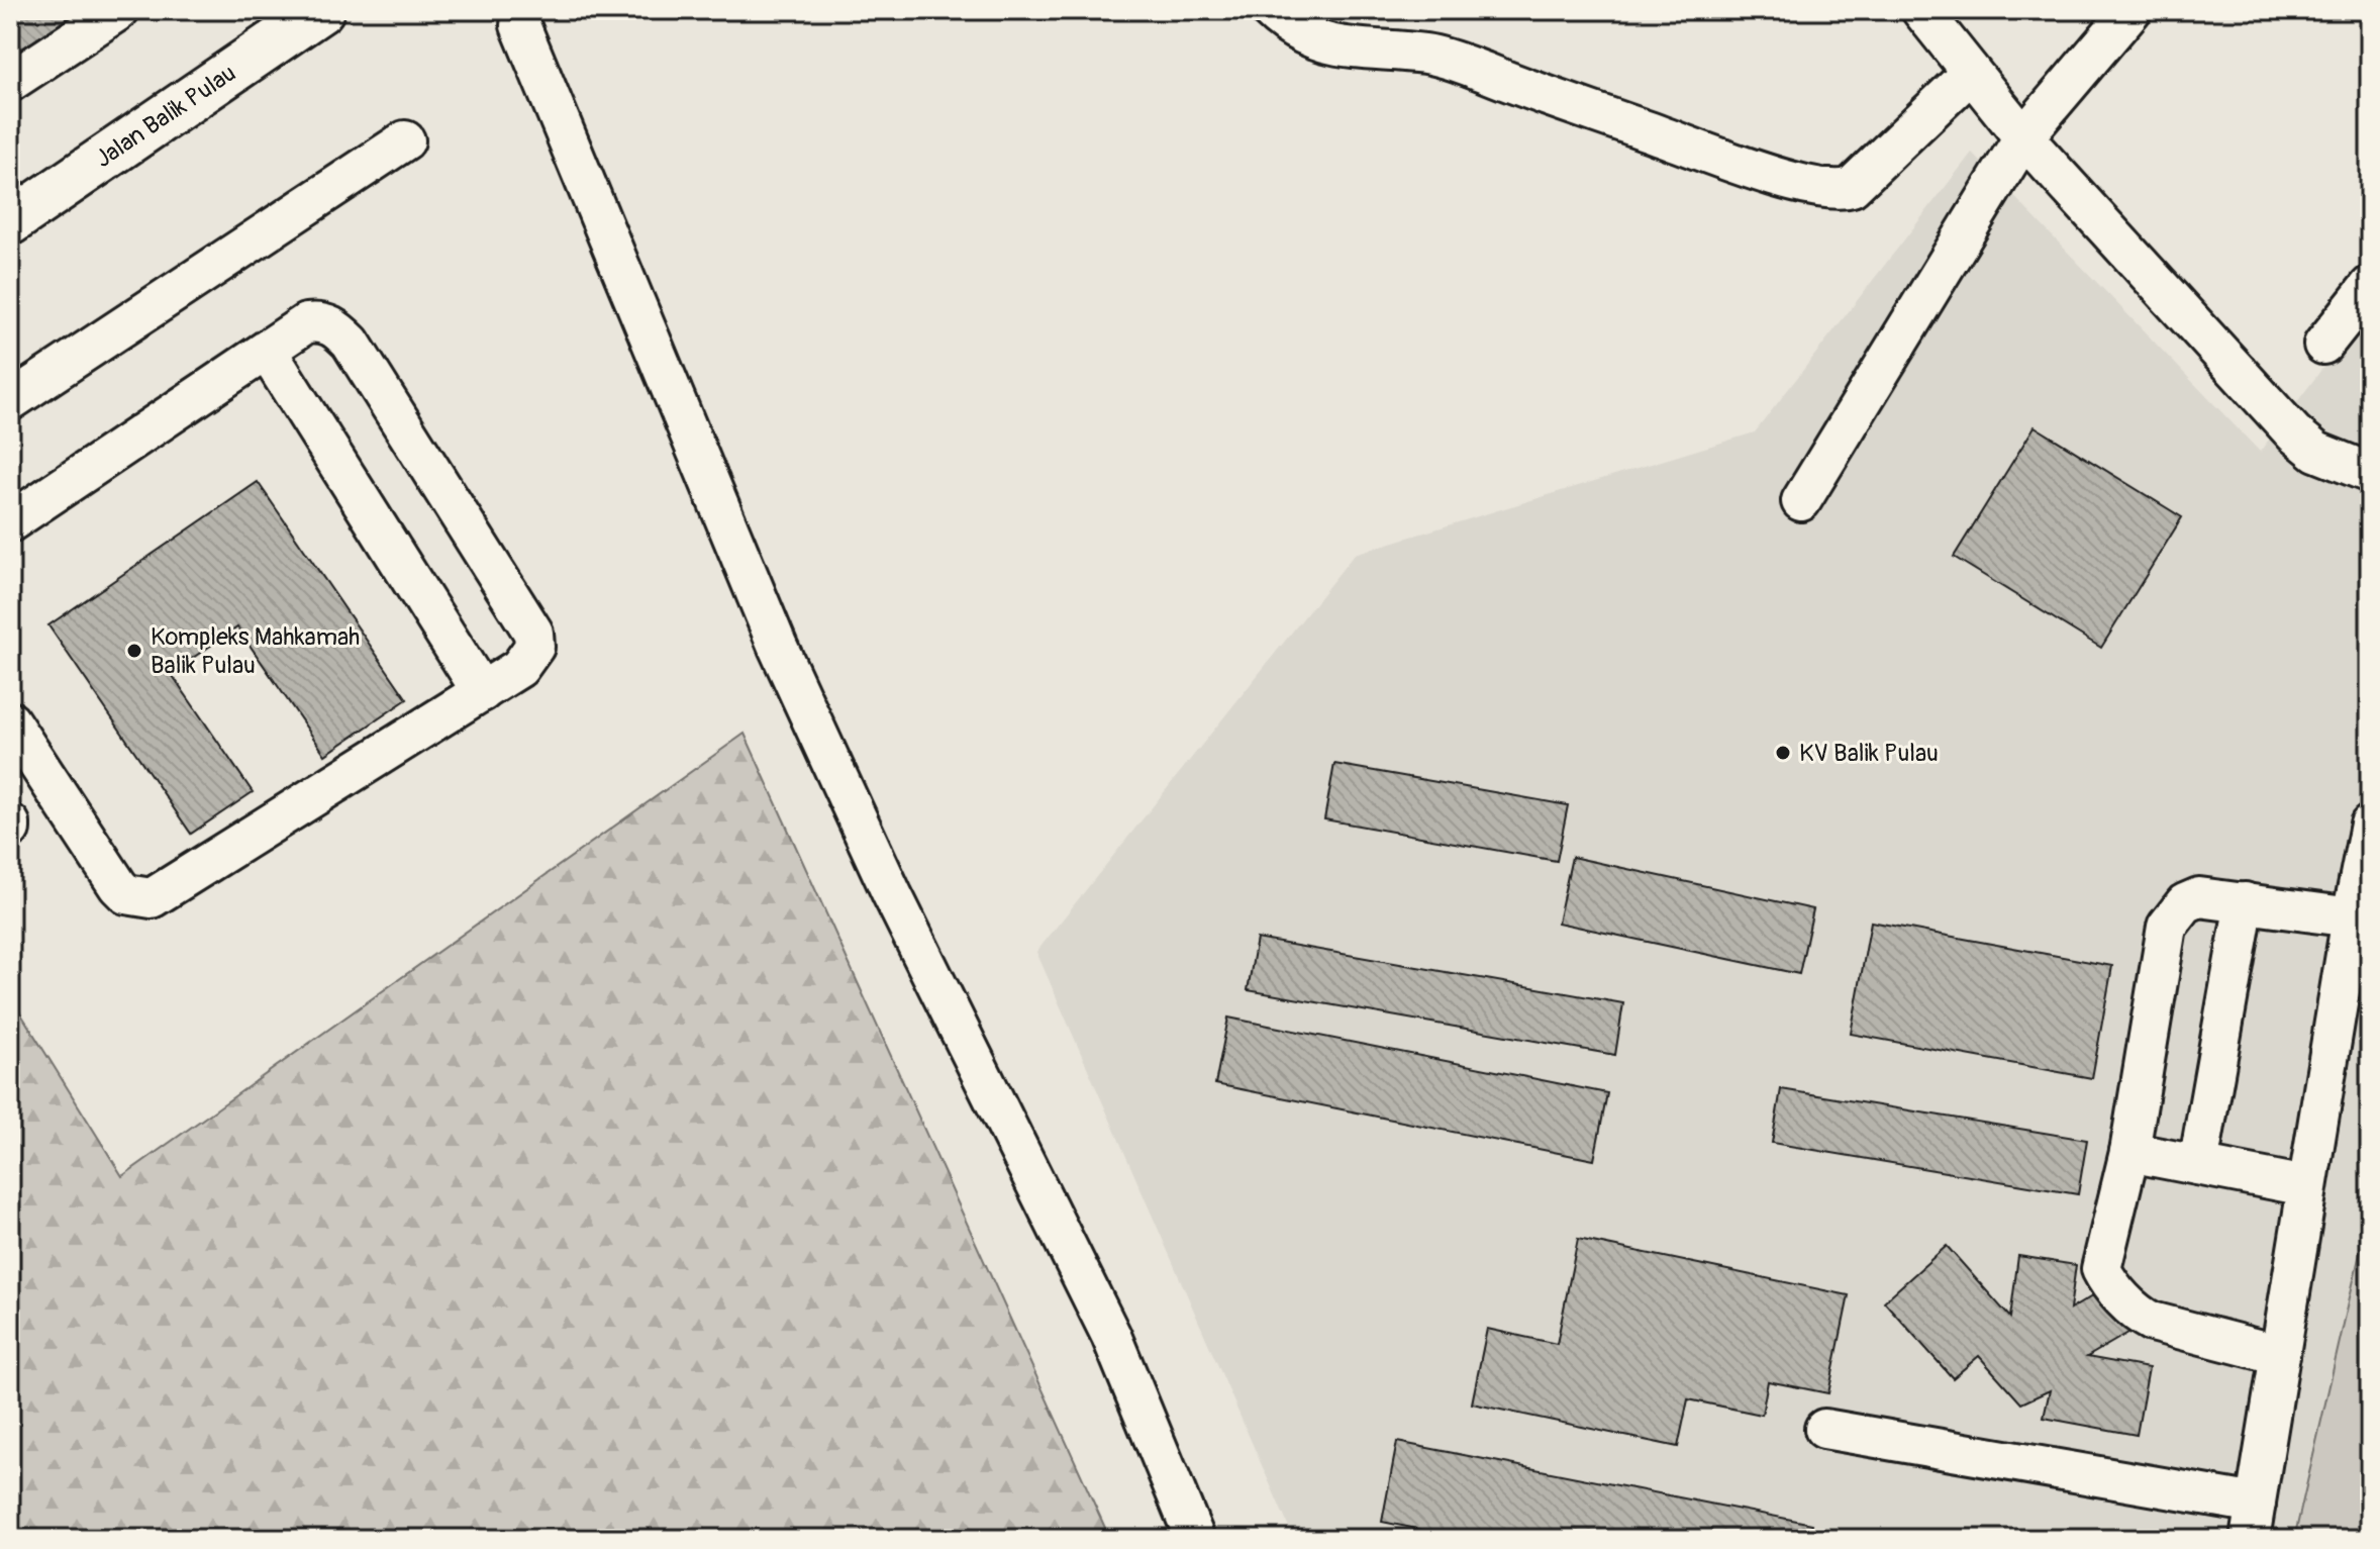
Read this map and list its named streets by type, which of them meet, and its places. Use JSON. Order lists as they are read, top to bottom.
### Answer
{
  "streets": {
    "main road": ["Jalan Balik Pulau"]
  },
  "places": ["Kompleks Mahkamah Balik Pulau", "KV Balik Pulau"]
}
